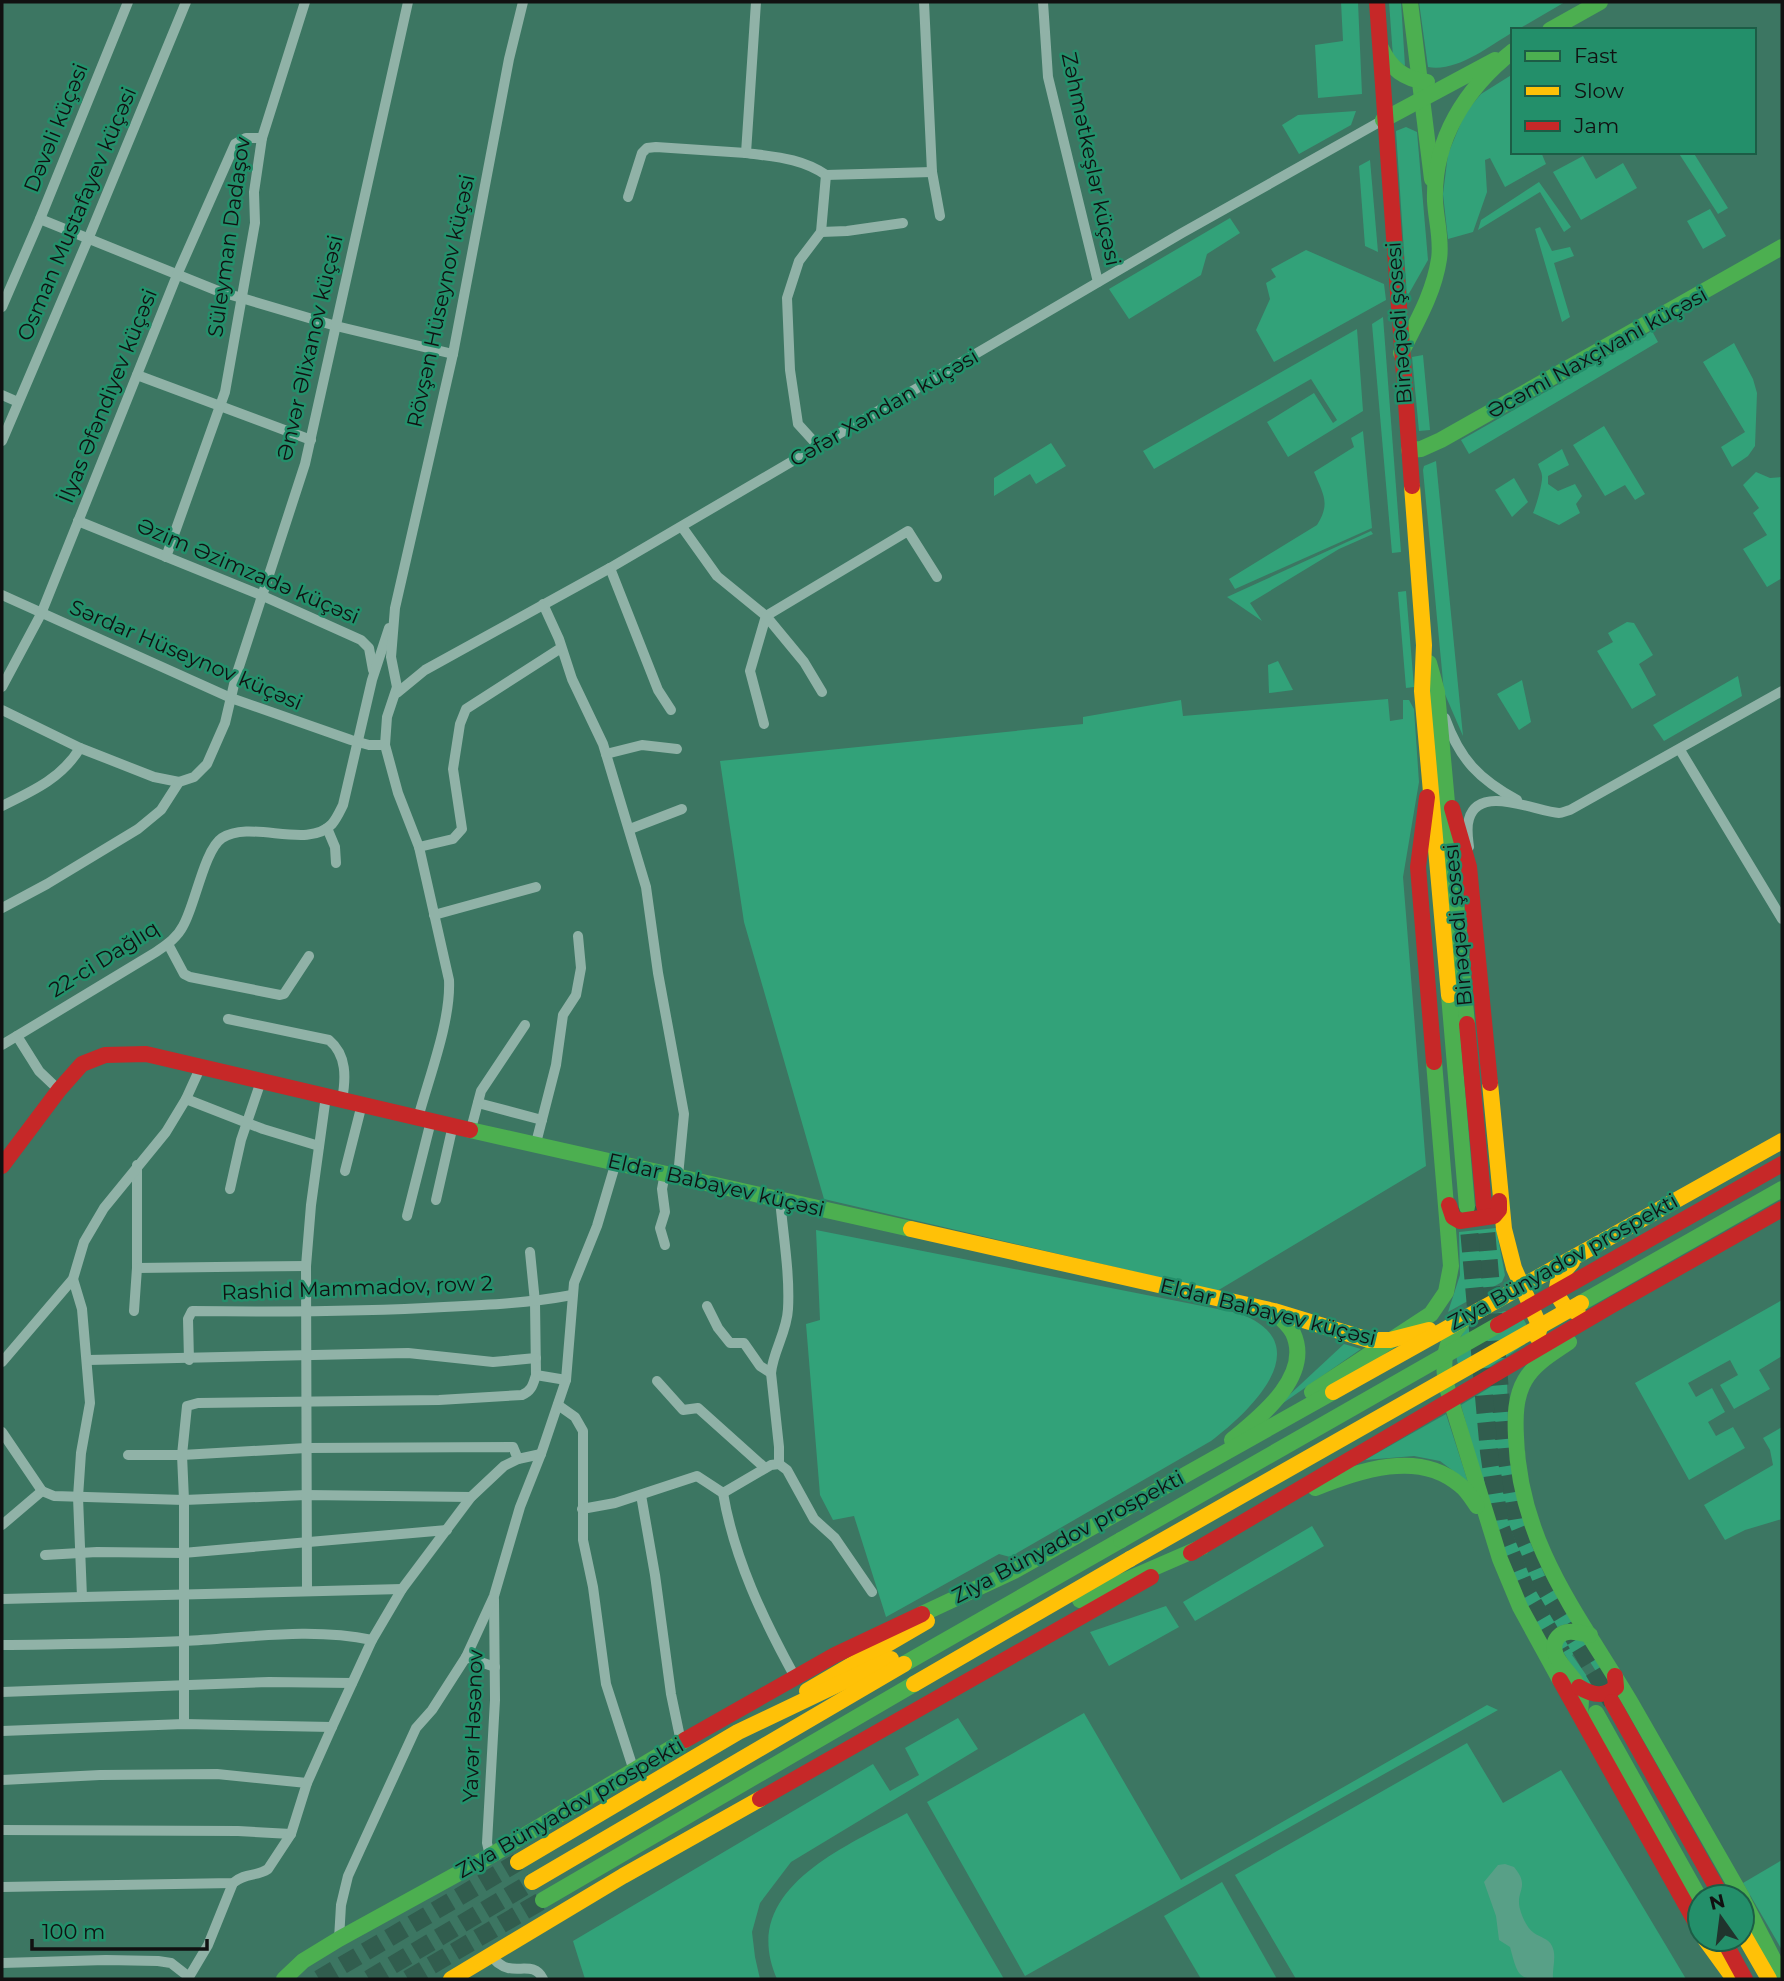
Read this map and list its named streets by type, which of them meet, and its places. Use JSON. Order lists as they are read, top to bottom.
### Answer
{
  "streets": {
    "main road": [
      "Binəqədi şosesi",
      "Əcəmi Naxçivani küçəsi",
      "Eldar Babayev küçəsi",
      "Ziya Bünyadov prospekti"
    ],
    "street": [
      "Dəvəli küçəsi",
      "Zəhmətkeşlər küçəsi",
      "Osman Mustafayev küçəsi",
      "Süleyman Dadaşov",
      "Rövşən Hüseynov küçəsi",
      "Ənvər Əlixanov küçəsi",
      "İlyas Əfəndiyev küçəsi",
      "Cəfər Xəndan küçəsi",
      "Əzim Əzimzadə küçəsi",
      "Sərdar Hüseynov küçəsi",
      "22-ci Dağlıq",
      "Rashid Mammadov, row 2",
      "Yavər Həsənov"
    ]
  },
  "crossings": [
    ["Zəhmətkeşlər küçəsi", "Cəfər Xəndan küçəsi"],
    ["Süleyman Dadaşov", "İlyas Əfəndiyev küçəsi"],
    ["Süleyman Dadaşov", "Əzim Əzimzadə küçəsi"],
    ["Binəqədi şosesi", "Əcəmi Naxçivani küçəsi"],
    ["Binəqədi şosesi", "Cəfər Xəndan küçəsi"],
    ["Ənvər Əlixanov küçəsi", "Əzim Əzimzadə küçəsi"],
    ["Ənvər Əlixanov küçəsi", "Sərdar Hüseynov küçəsi"],
    ["İlyas Əfəndiyev küçəsi", "Əzim Əzimzadə küçəsi"],
    ["İlyas Əfəndiyev küçəsi", "Sərdar Hüseynov küçəsi"],
    ["Eldar Babayev küçəsi", "Ziya Bünyadov prospekti"],
    ["Ziya Bünyadov prospekti", "Yavər Həsənov"]
  ],
  "legend": ["Fast", "Slow", "Jam"],
  "scale_bar": "100 m",
  "north": "top"
}
